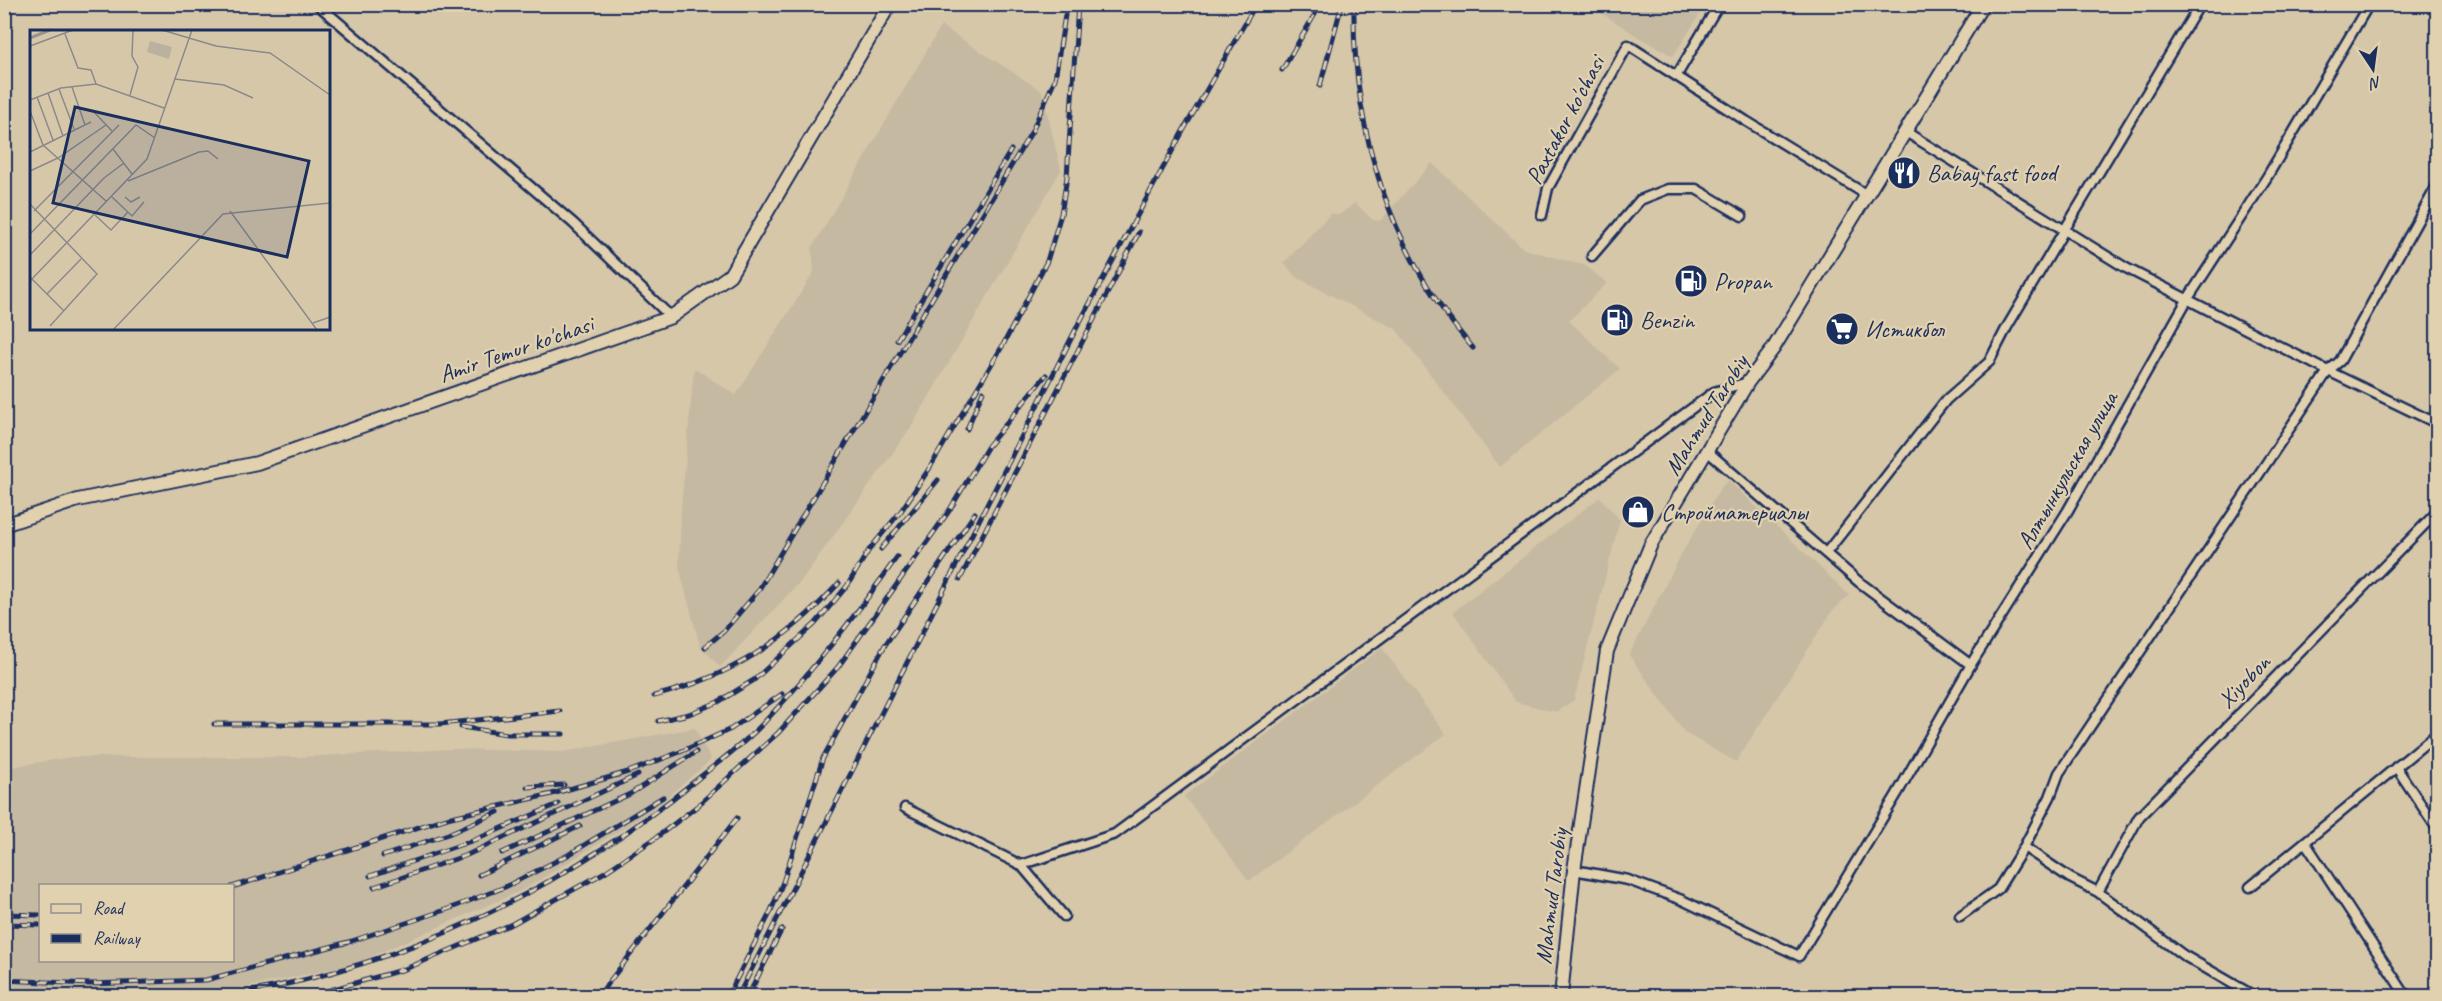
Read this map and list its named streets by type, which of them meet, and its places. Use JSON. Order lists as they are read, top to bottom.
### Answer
{
  "streets": {
    "main road": ["Amir Temur ko'chasi", "Mahmud Tarobiy"],
    "street": ["Paxtakor ko'chasi", "Алтынкульская улица", "Xiyobon"]
  },
  "crossings": [
    ["Mahmud Tarobiy", "Алтынкульская улица"]
  ],
  "places": {
    "restaurant": ["Babay fast food"],
    "fuel station": ["Propan", "Benzin"],
    "supermarket": ["Истикбол"],
    "shop": ["Стройматериалы"]
  },
  "legend": ["Road", "Railway"],
  "north": "bottom"
}
